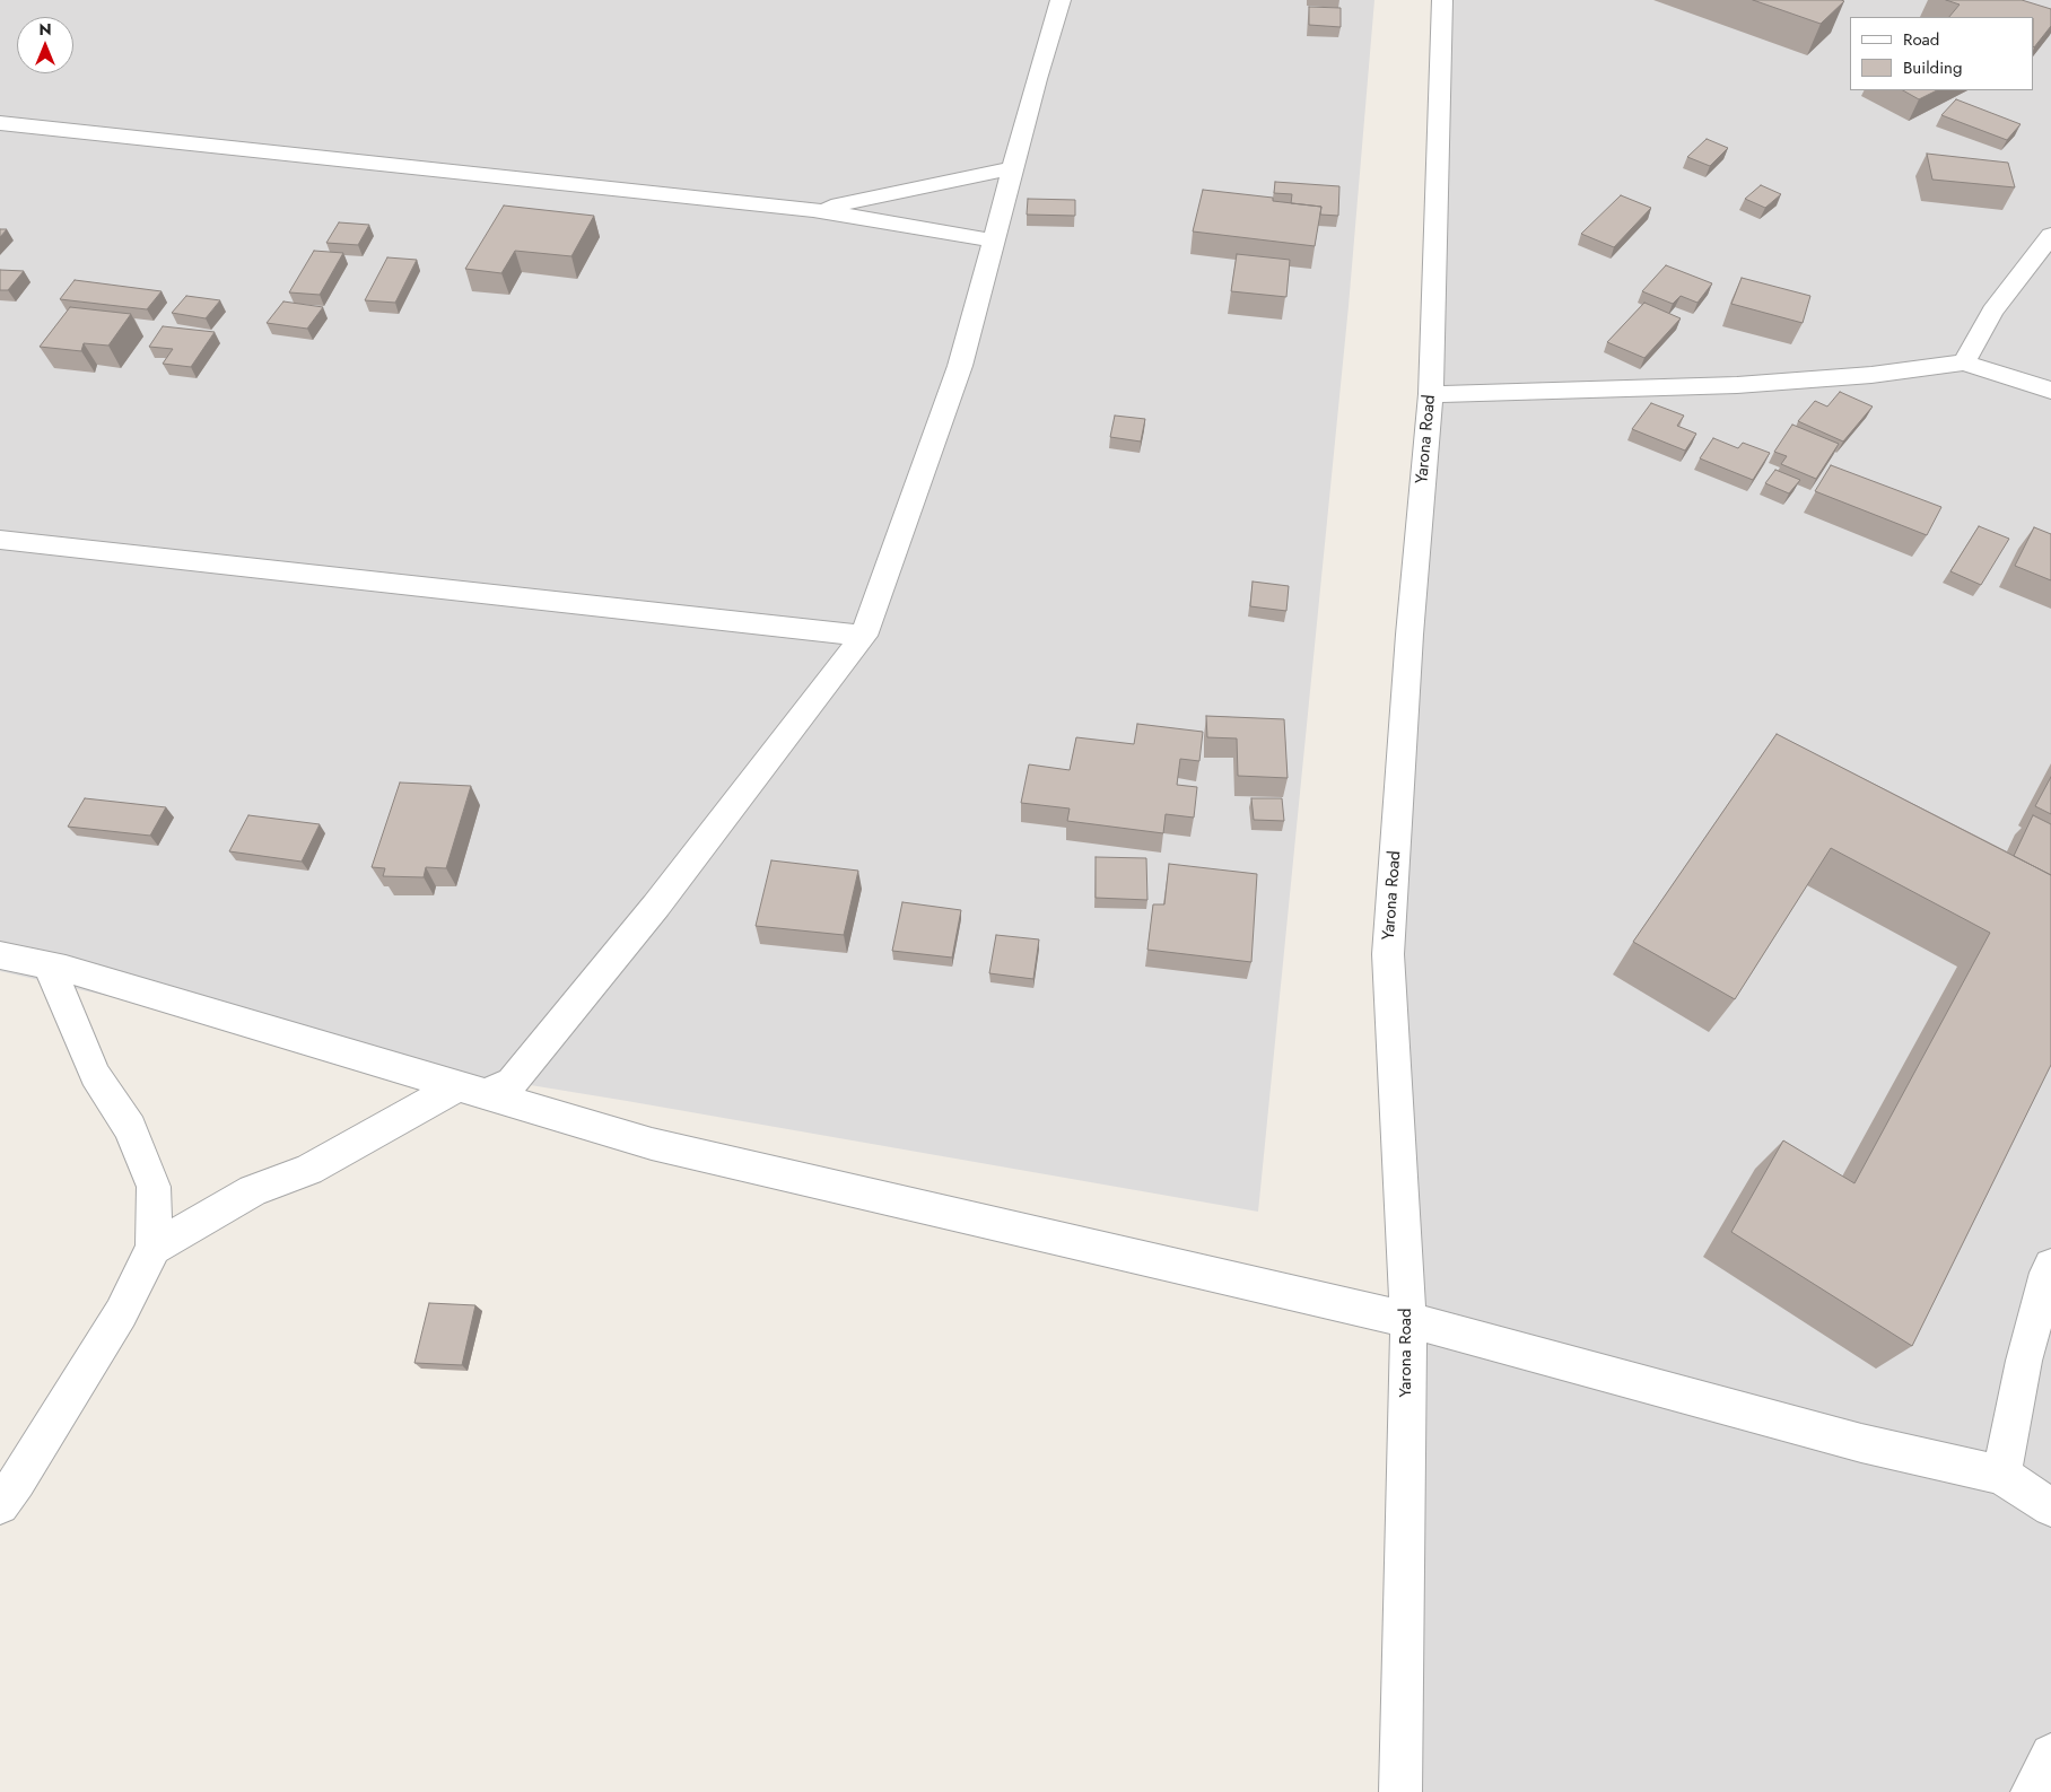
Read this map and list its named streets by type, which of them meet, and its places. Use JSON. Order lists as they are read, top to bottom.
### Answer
{
  "streets": {
    "street": ["Yarona Road"]
  },
  "legend": ["Road", "Building"],
  "north": "top"
}
